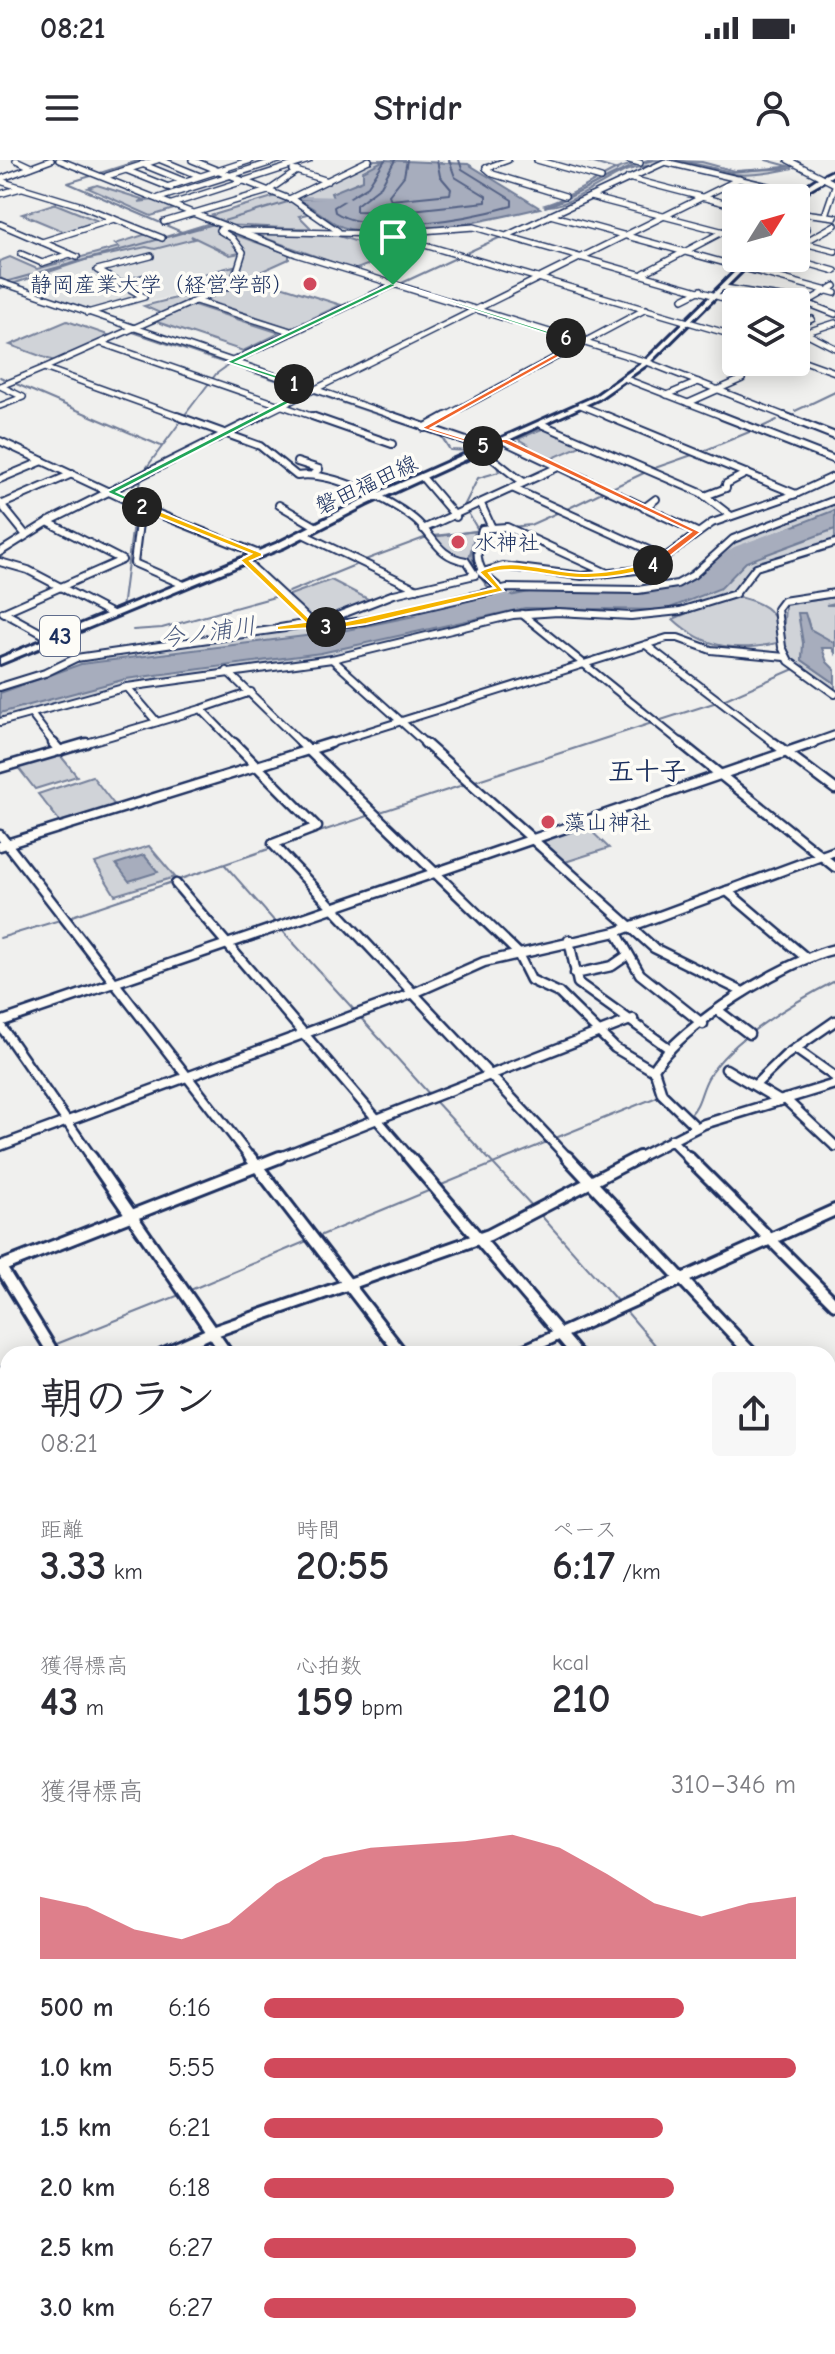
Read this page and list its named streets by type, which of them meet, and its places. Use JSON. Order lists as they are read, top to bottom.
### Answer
{
  "streets": {
    "main road": ["磐田福田線", "43"]
  },
  "districts": ["五十子"],
  "water": ["今ノ浦川"],
  "places": ["静岡産業大学（経営学部）", "水神社", "藻山神社"],
  "north": "top right",
  "page": {
    "status": "08:21",
    "header": "Stridr",
    "pins": [
      "6",
      "1",
      "5",
      "2",
      "4",
      "3"
    ],
    "heading": ["朝のラン", "08:21"],
    "stats": [
      ["距離", "3.33 km"],
      ["時間", "20:55"],
      ["ペース", "6:17 /km"],
      ["獲得標高", "43 m"],
      ["心拍数", "159 bpm"],
      ["kcal", "210"]
    ],
    "chart": ["獲得標高", "310–346 m"],
    "list": [
      {
        "name": "500 m",
        "note": "6:16"
      },
      {
        "name": "1.0 km",
        "note": "5:55"
      },
      {
        "name": "1.5 km",
        "note": "6:21"
      },
      {
        "name": "2.0 km",
        "note": "6:18"
      },
      {
        "name": "2.5 km",
        "note": "6:27"
      },
      {
        "name": "3.0 km",
        "note": "6:27"
      }
    ]
  }
}
